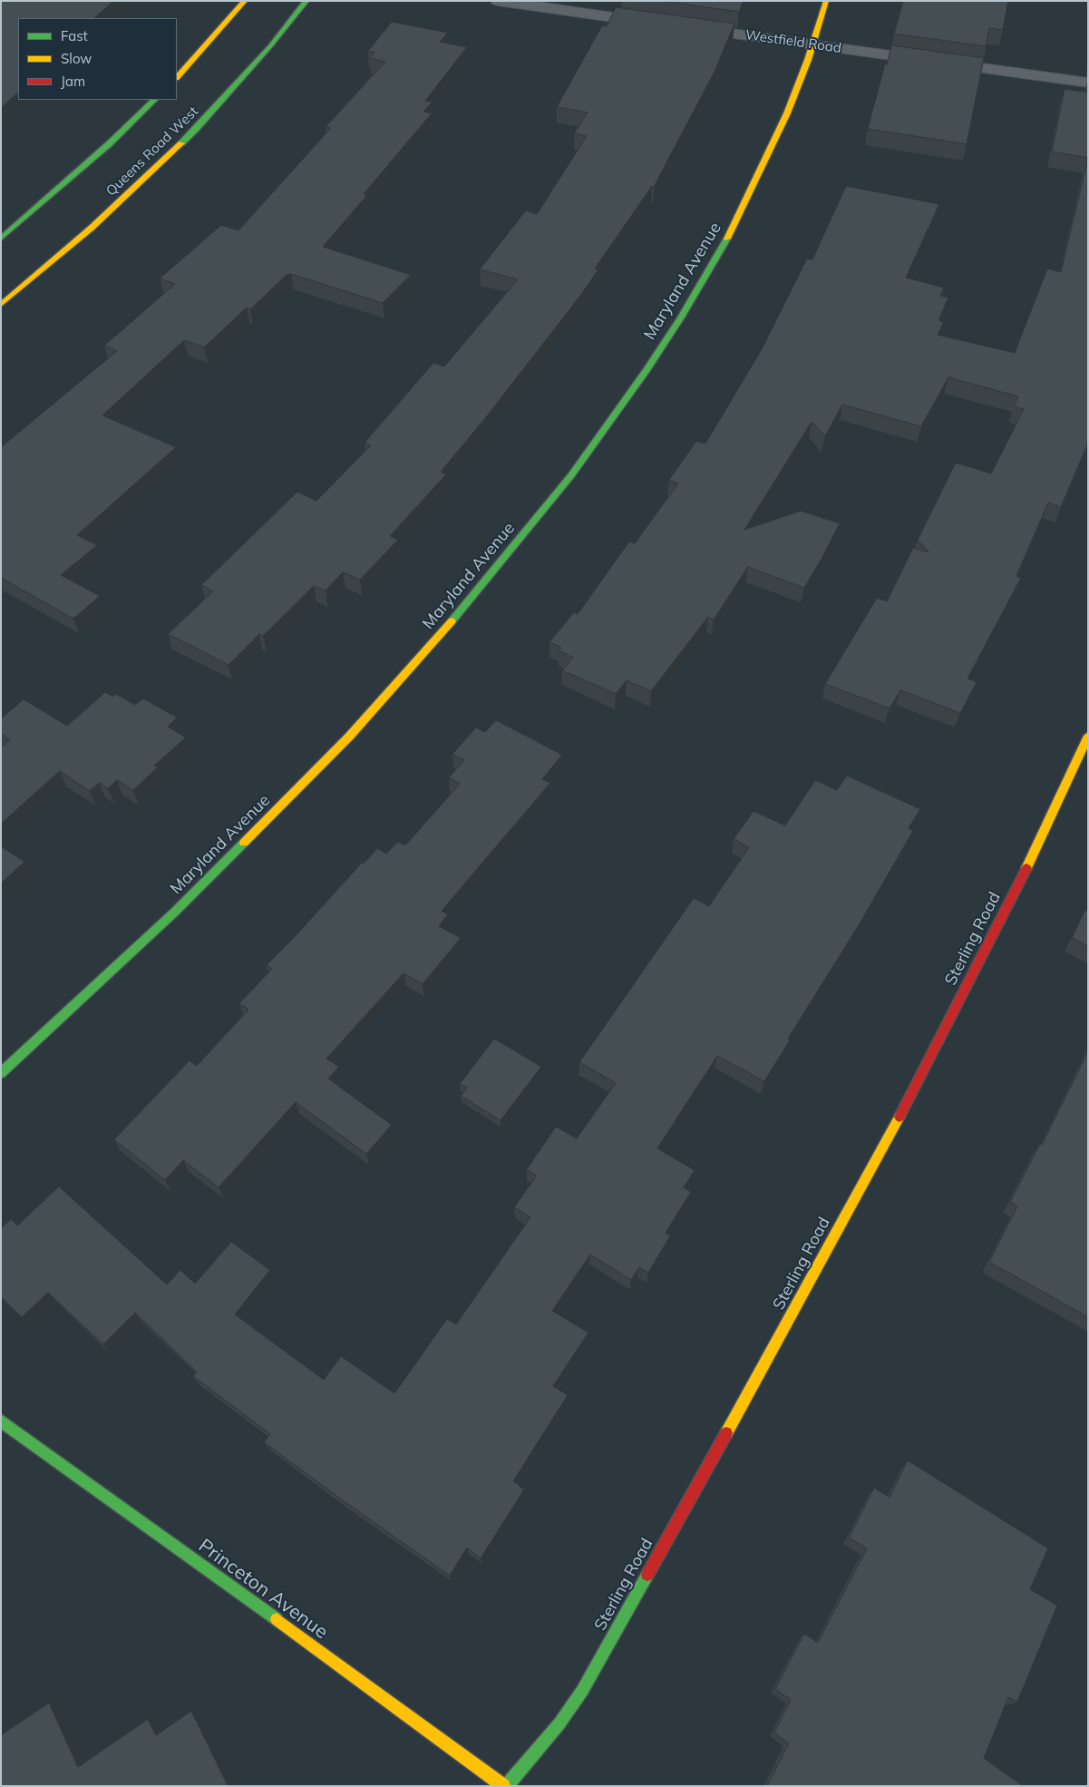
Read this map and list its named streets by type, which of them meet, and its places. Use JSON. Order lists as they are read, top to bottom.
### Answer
{
  "streets": {
    "street": [
      "Westfield Road",
      "Queens Road West",
      "Maryland Avenue",
      "Sterling Road",
      "Princeton Avenue"
    ]
  },
  "crossings": [
    ["Westfield Road", "Maryland Avenue"]
  ],
  "legend": ["Fast", "Slow", "Jam"]
}
